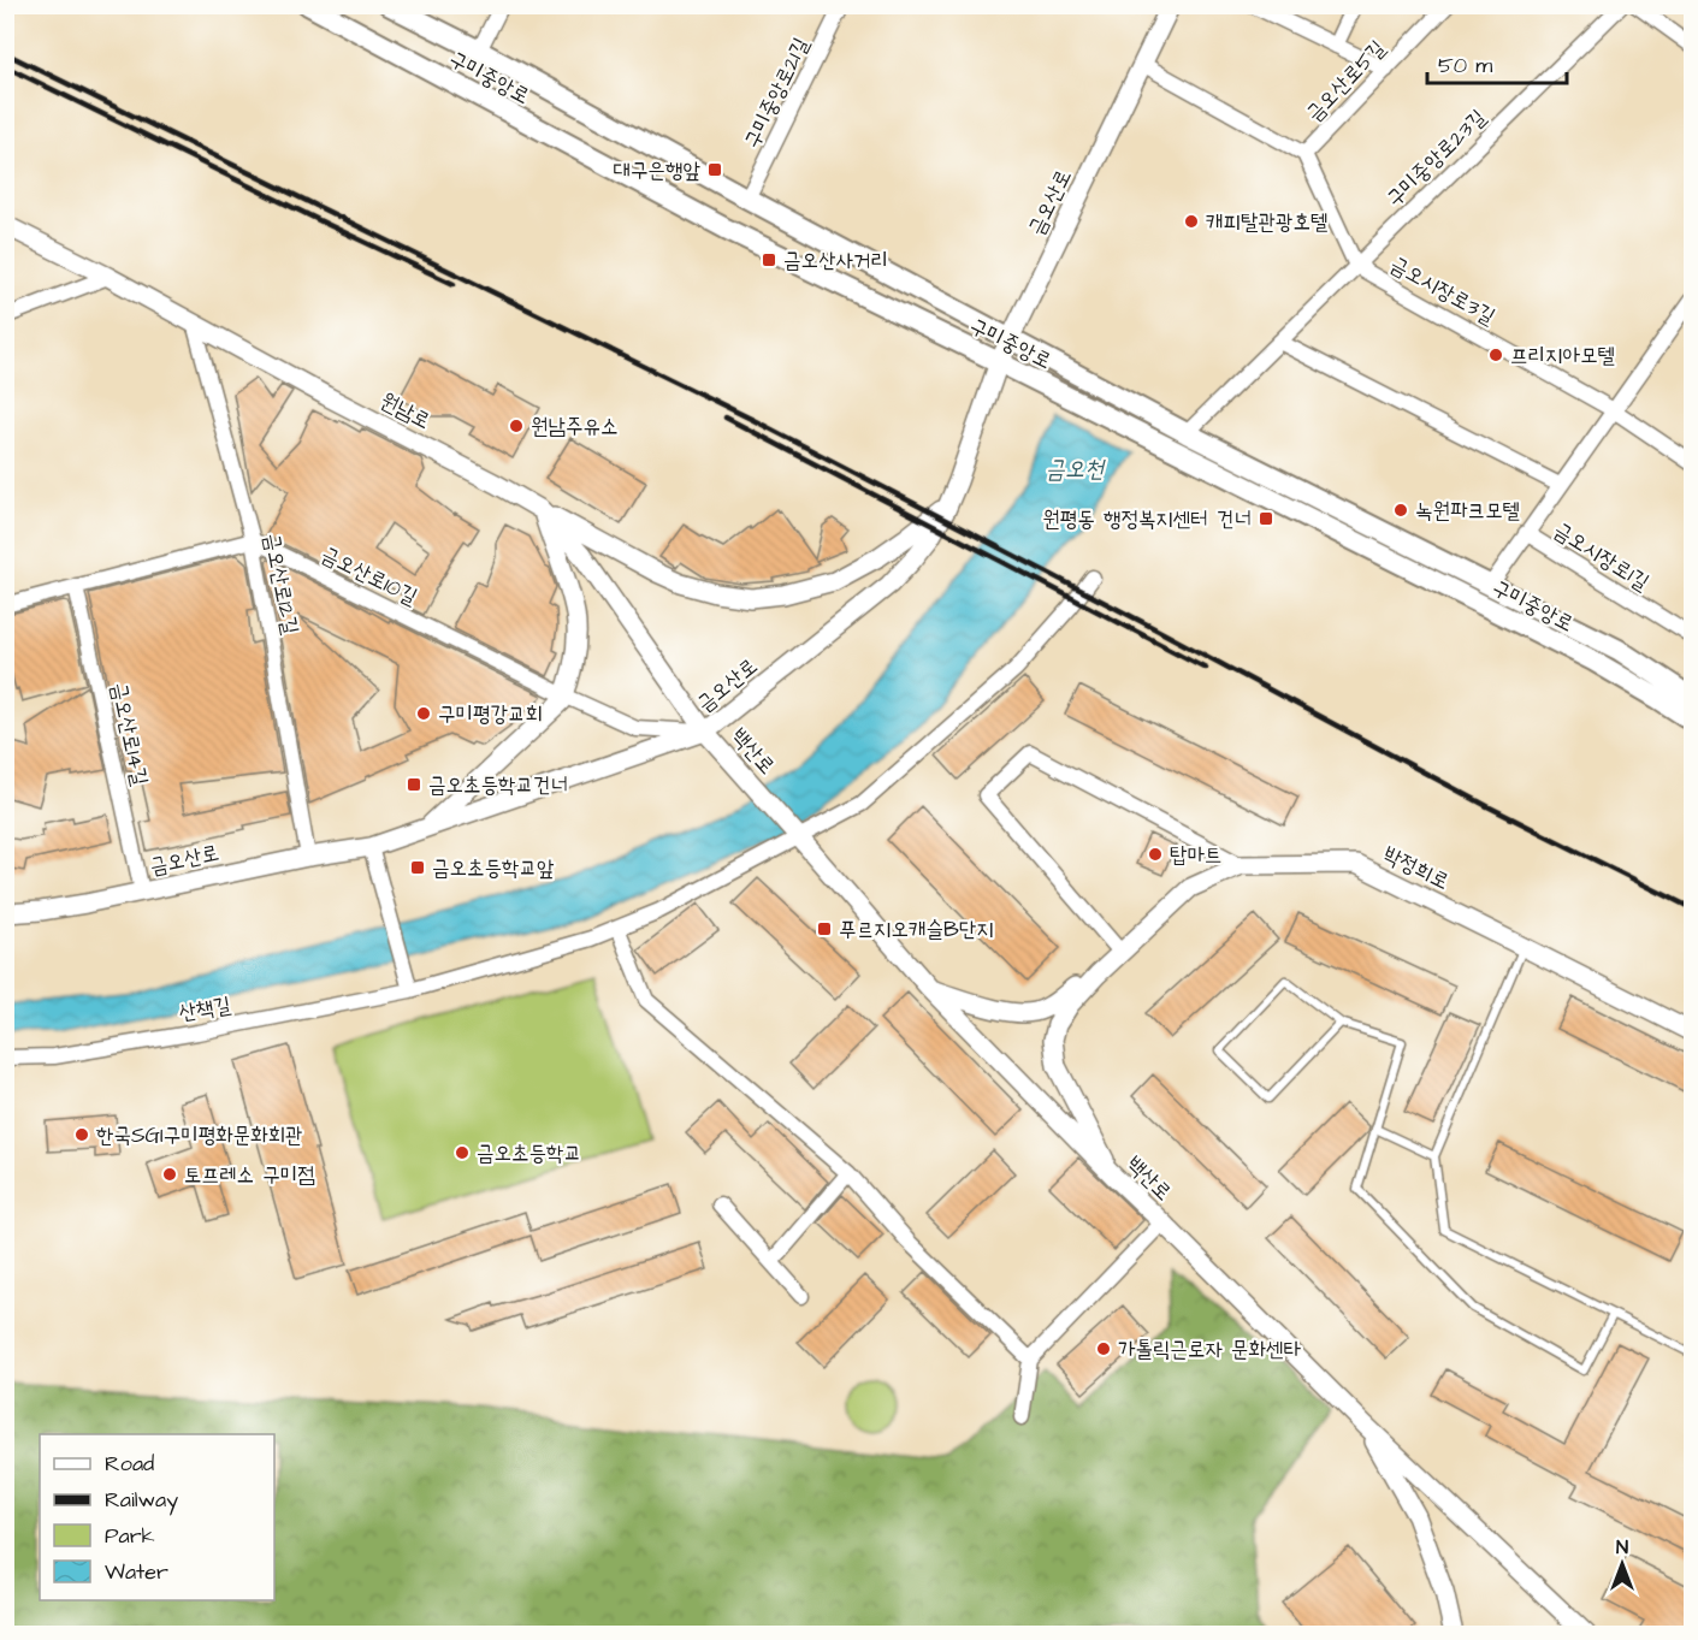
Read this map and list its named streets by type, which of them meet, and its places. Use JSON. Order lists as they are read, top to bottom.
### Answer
{
  "streets": {
    "main road": ["구미중앙로"],
    "street": [
      "금오산로5길",
      "구미중앙로21길",
      "구미중앙로23길",
      "금오산로",
      "금오시장로3길",
      "원남로",
      "금오시장로1길",
      "금오산로10길",
      "금오산로12길",
      "금오산로14길",
      "백산로",
      "박정희로",
      "산책길"
    ]
  },
  "crossings": [
    ["구미중앙로", "구미중앙로21길"],
    ["구미중앙로", "구미중앙로23길"],
    ["구미중앙로", "금오산로"],
    ["구미중앙로23길", "금오시장로3길"],
    ["금오산로", "원남로"],
    ["금오산로", "금오산로10길"],
    ["금오산로", "금오산로12길"],
    ["금오산로", "금오산로14길"],
    ["금오산로", "백산로"],
    ["원남로", "금오산로10길"],
    ["원남로", "금오산로12길"],
    ["원남로", "백산로"],
    ["금오산로10길", "금오산로12길"],
    ["금오산로10길", "백산로"],
    ["백산로", "산책길"]
  ],
  "water": ["금오천"],
  "places": {
    "transit": [
      "대구은행앞",
      "금오산사거리",
      "원평동 행정복지센터 건너",
      "금오초등학교건너",
      "금오초등학교앞",
      "푸르지오캐슬B단지"
    ],
    "other": [
      "캐피탈관광호텔",
      "프리지아모텔",
      "원남주유소",
      "녹원파크모텔",
      "구미평강교회",
      "탑마트",
      "한국SGI구미평화문화회관",
      "금오초등학교",
      "토프레소 구미점",
      "가톨릭근로자 문화센타"
    ]
  },
  "legend": [
    "Road",
    "Railway",
    "Park",
    "Water"
  ],
  "scale_bar": "50 m",
  "north": "top"
}
